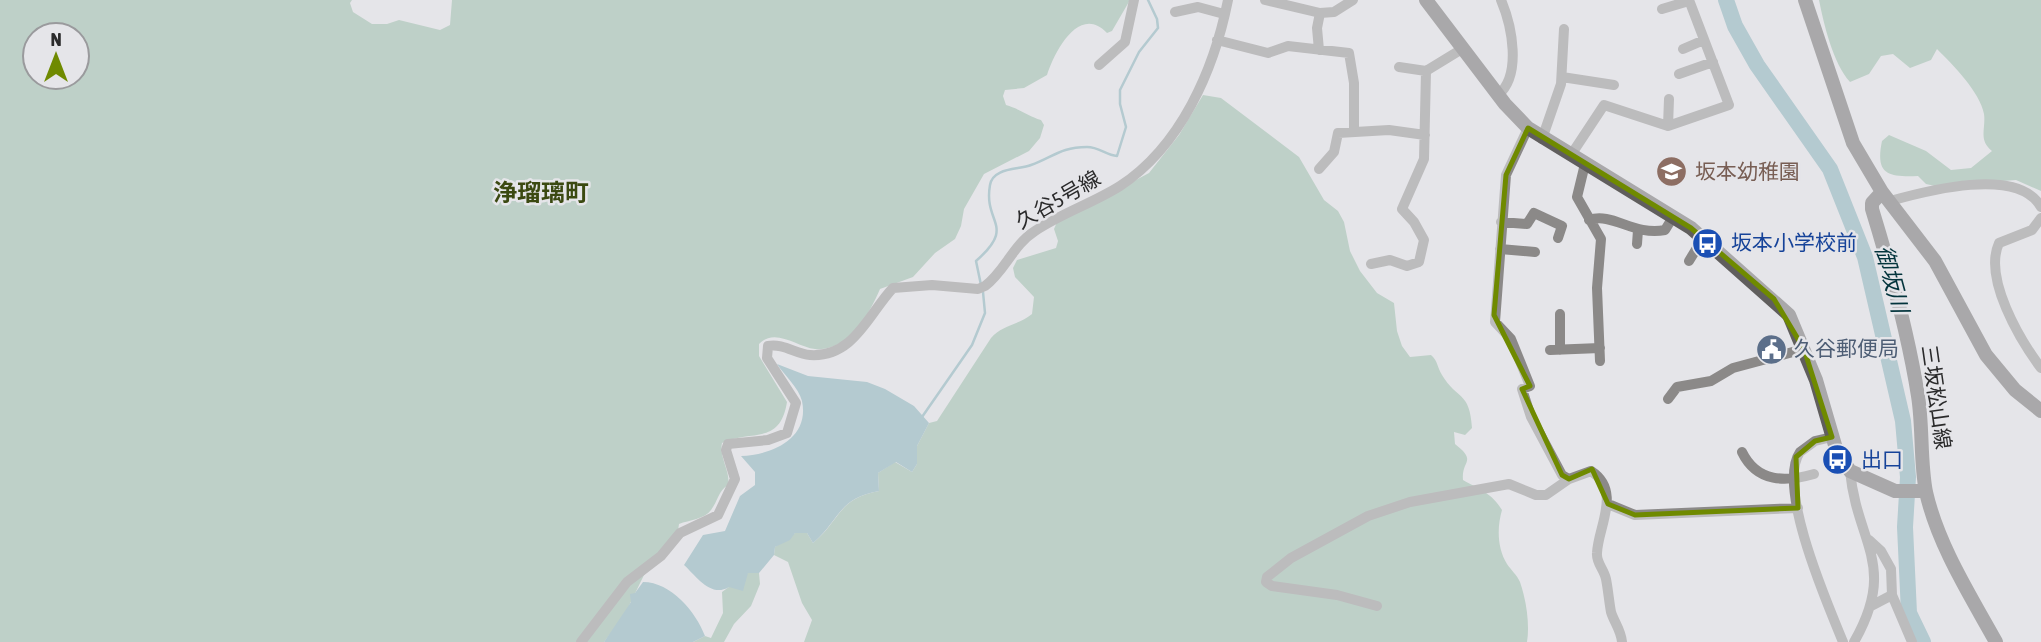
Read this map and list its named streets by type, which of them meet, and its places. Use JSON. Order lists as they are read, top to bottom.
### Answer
{
  "streets": {
    "main road": ["三坂松山線"],
    "street": ["久谷5号線"]
  },
  "districts": ["浄瑠璃町"],
  "water": ["御坂川"],
  "places": {
    "school or university": ["坂本幼稚園"],
    "bus stop": ["坂本小学校前", "出口"],
    "public building": ["久谷郵便局"]
  },
  "north": "top"
}
